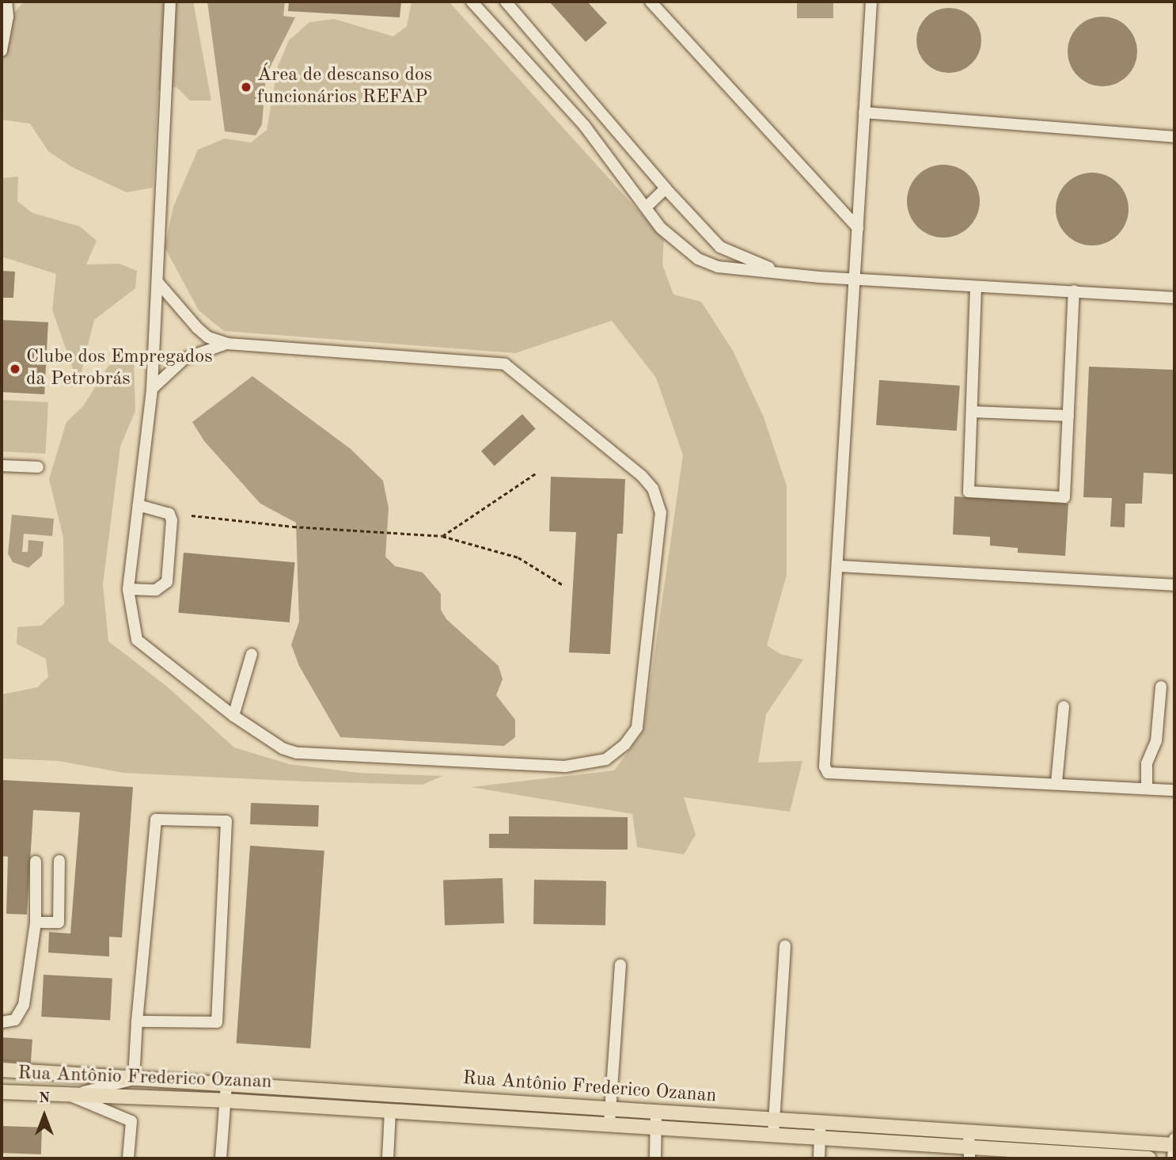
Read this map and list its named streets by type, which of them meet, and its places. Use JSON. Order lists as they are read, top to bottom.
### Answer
{
  "streets": {
    "main road": ["Rua Antônio Frederico Ozanan"]
  },
  "places": ["Área de descanso dos funcionários REFAP", "Clube dos Empregados da Petrobrás"],
  "north": "top"
}
